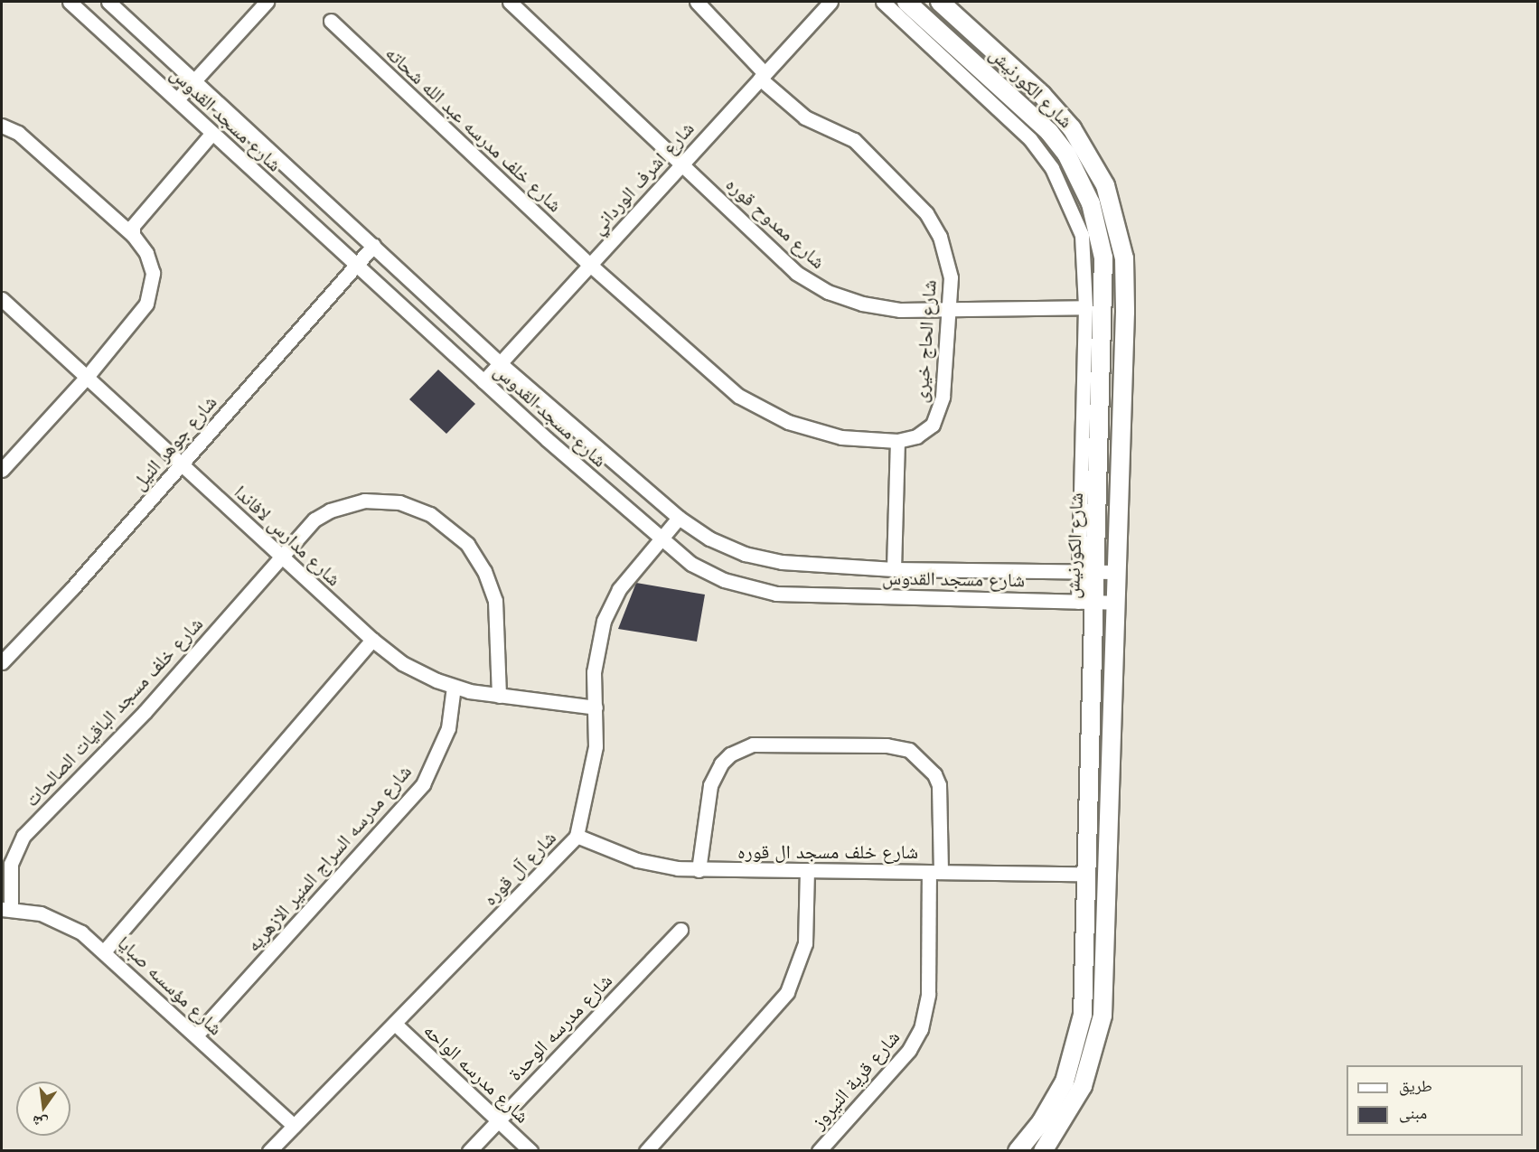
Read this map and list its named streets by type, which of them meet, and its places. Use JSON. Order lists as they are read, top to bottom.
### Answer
{
  "streets": {
    "street": [
      "شارع الكورنيش",
      "شارع مسجد القدوس",
      "شارع خلف مدرسه عبد الله شحاته",
      "شارع اشرف الورداني",
      "شارع ممدوح قوره",
      "شارع الحاج خيرى",
      "شارع جوهر النيل",
      "شارع مدارس لافاندا",
      "شارع خلف مسجد الباقيات الصالحات",
      "شارع خلف مسجد ال قوره",
      "شارع مدرسه السراج المنير الازهريه",
      "شارع آل قوره",
      "شارع مؤسسه صبايا",
      "شارع مدرسه الوحدة",
      "شارع مدرسه الواحه",
      "شارع قرية النيروز"
    ]
  },
  "crossings": [
    ["شارع الكورنيش", "شارع مسجد القدوس"],
    ["شارع الكورنيش", "شارع خلف مسجد ال قوره"],
    ["شارع مسجد القدوس", "شارع اشرف الورداني"],
    ["شارع مسجد القدوس", "شارع جوهر النيل"],
    ["شارع مسجد القدوس", "شارع آل قوره"],
    ["شارع خلف مدرسه عبد الله شحاته", "شارع اشرف الورداني"],
    ["شارع خلف مدرسه عبد الله شحاته", "شارع الحاج خيرى"],
    ["شارع اشرف الورداني", "شارع ممدوح قوره"],
    ["شارع اشرف الورداني", "شارع الحاج خيرى"],
    ["شارع ممدوح قوره", "شارع الحاج خيرى"],
    ["شارع جوهر النيل", "شارع مدارس لافاندا"],
    ["شارع مدارس لافاندا", "شارع خلف مسجد الباقيات الصالحات"],
    ["شارع مدارس لافاندا", "شارع مدرسه السراج المنير الازهريه"],
    ["شارع مدارس لافاندا", "شارع آل قوره"],
    ["شارع خلف مسجد الباقيات الصالحات", "شارع مؤسسه صبايا"],
    ["شارع خلف مسجد ال قوره", "شارع آل قوره"],
    ["شارع خلف مسجد ال قوره", "شارع قرية النيروز"],
    ["شارع مدرسه السراج المنير الازهريه", "شارع مؤسسه صبايا"],
    ["شارع آل قوره", "شارع مؤسسه صبايا"],
    ["شارع آل قوره", "شارع مدرسه الواحه"],
    ["شارع مدرسه الوحدة", "شارع مدرسه الواحه"]
  ],
  "legend": ["طريق", "مبنى"],
  "north": "bottom"
}
